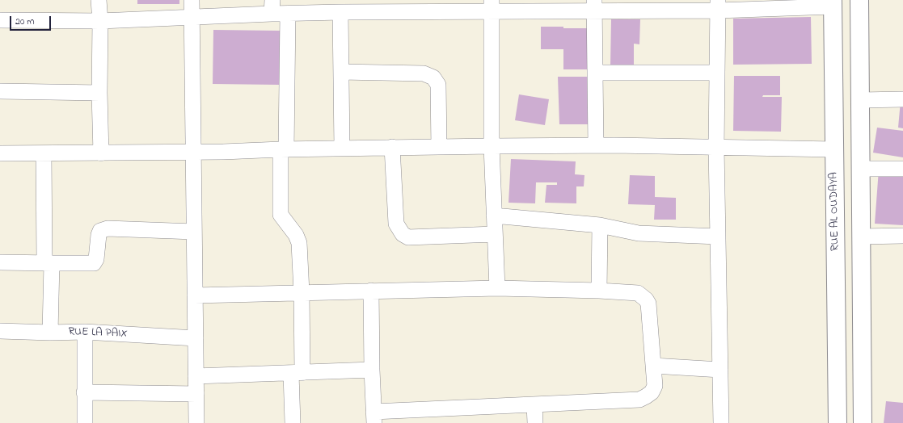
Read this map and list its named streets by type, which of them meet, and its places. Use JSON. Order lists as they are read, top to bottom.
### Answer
{
  "streets": {
    "main road": ["RUE AL OUDAYA"],
    "street": ["RUE LA PAIX"]
  },
  "scale_bar": "20 m"
}
